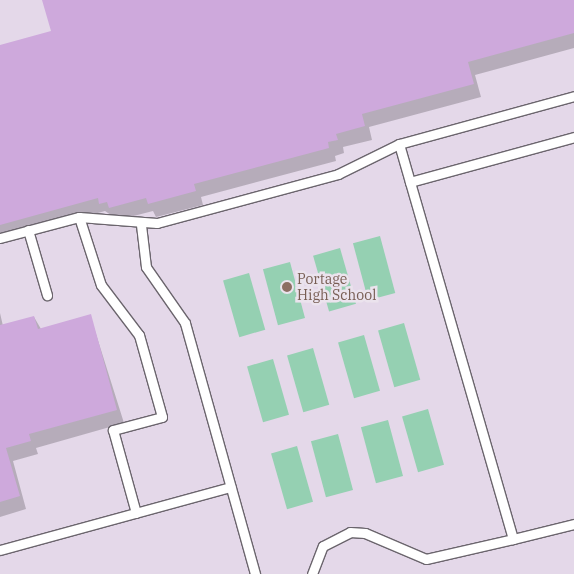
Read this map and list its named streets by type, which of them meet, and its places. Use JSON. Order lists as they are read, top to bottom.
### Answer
{
  "places": ["Portage High School"]
}
